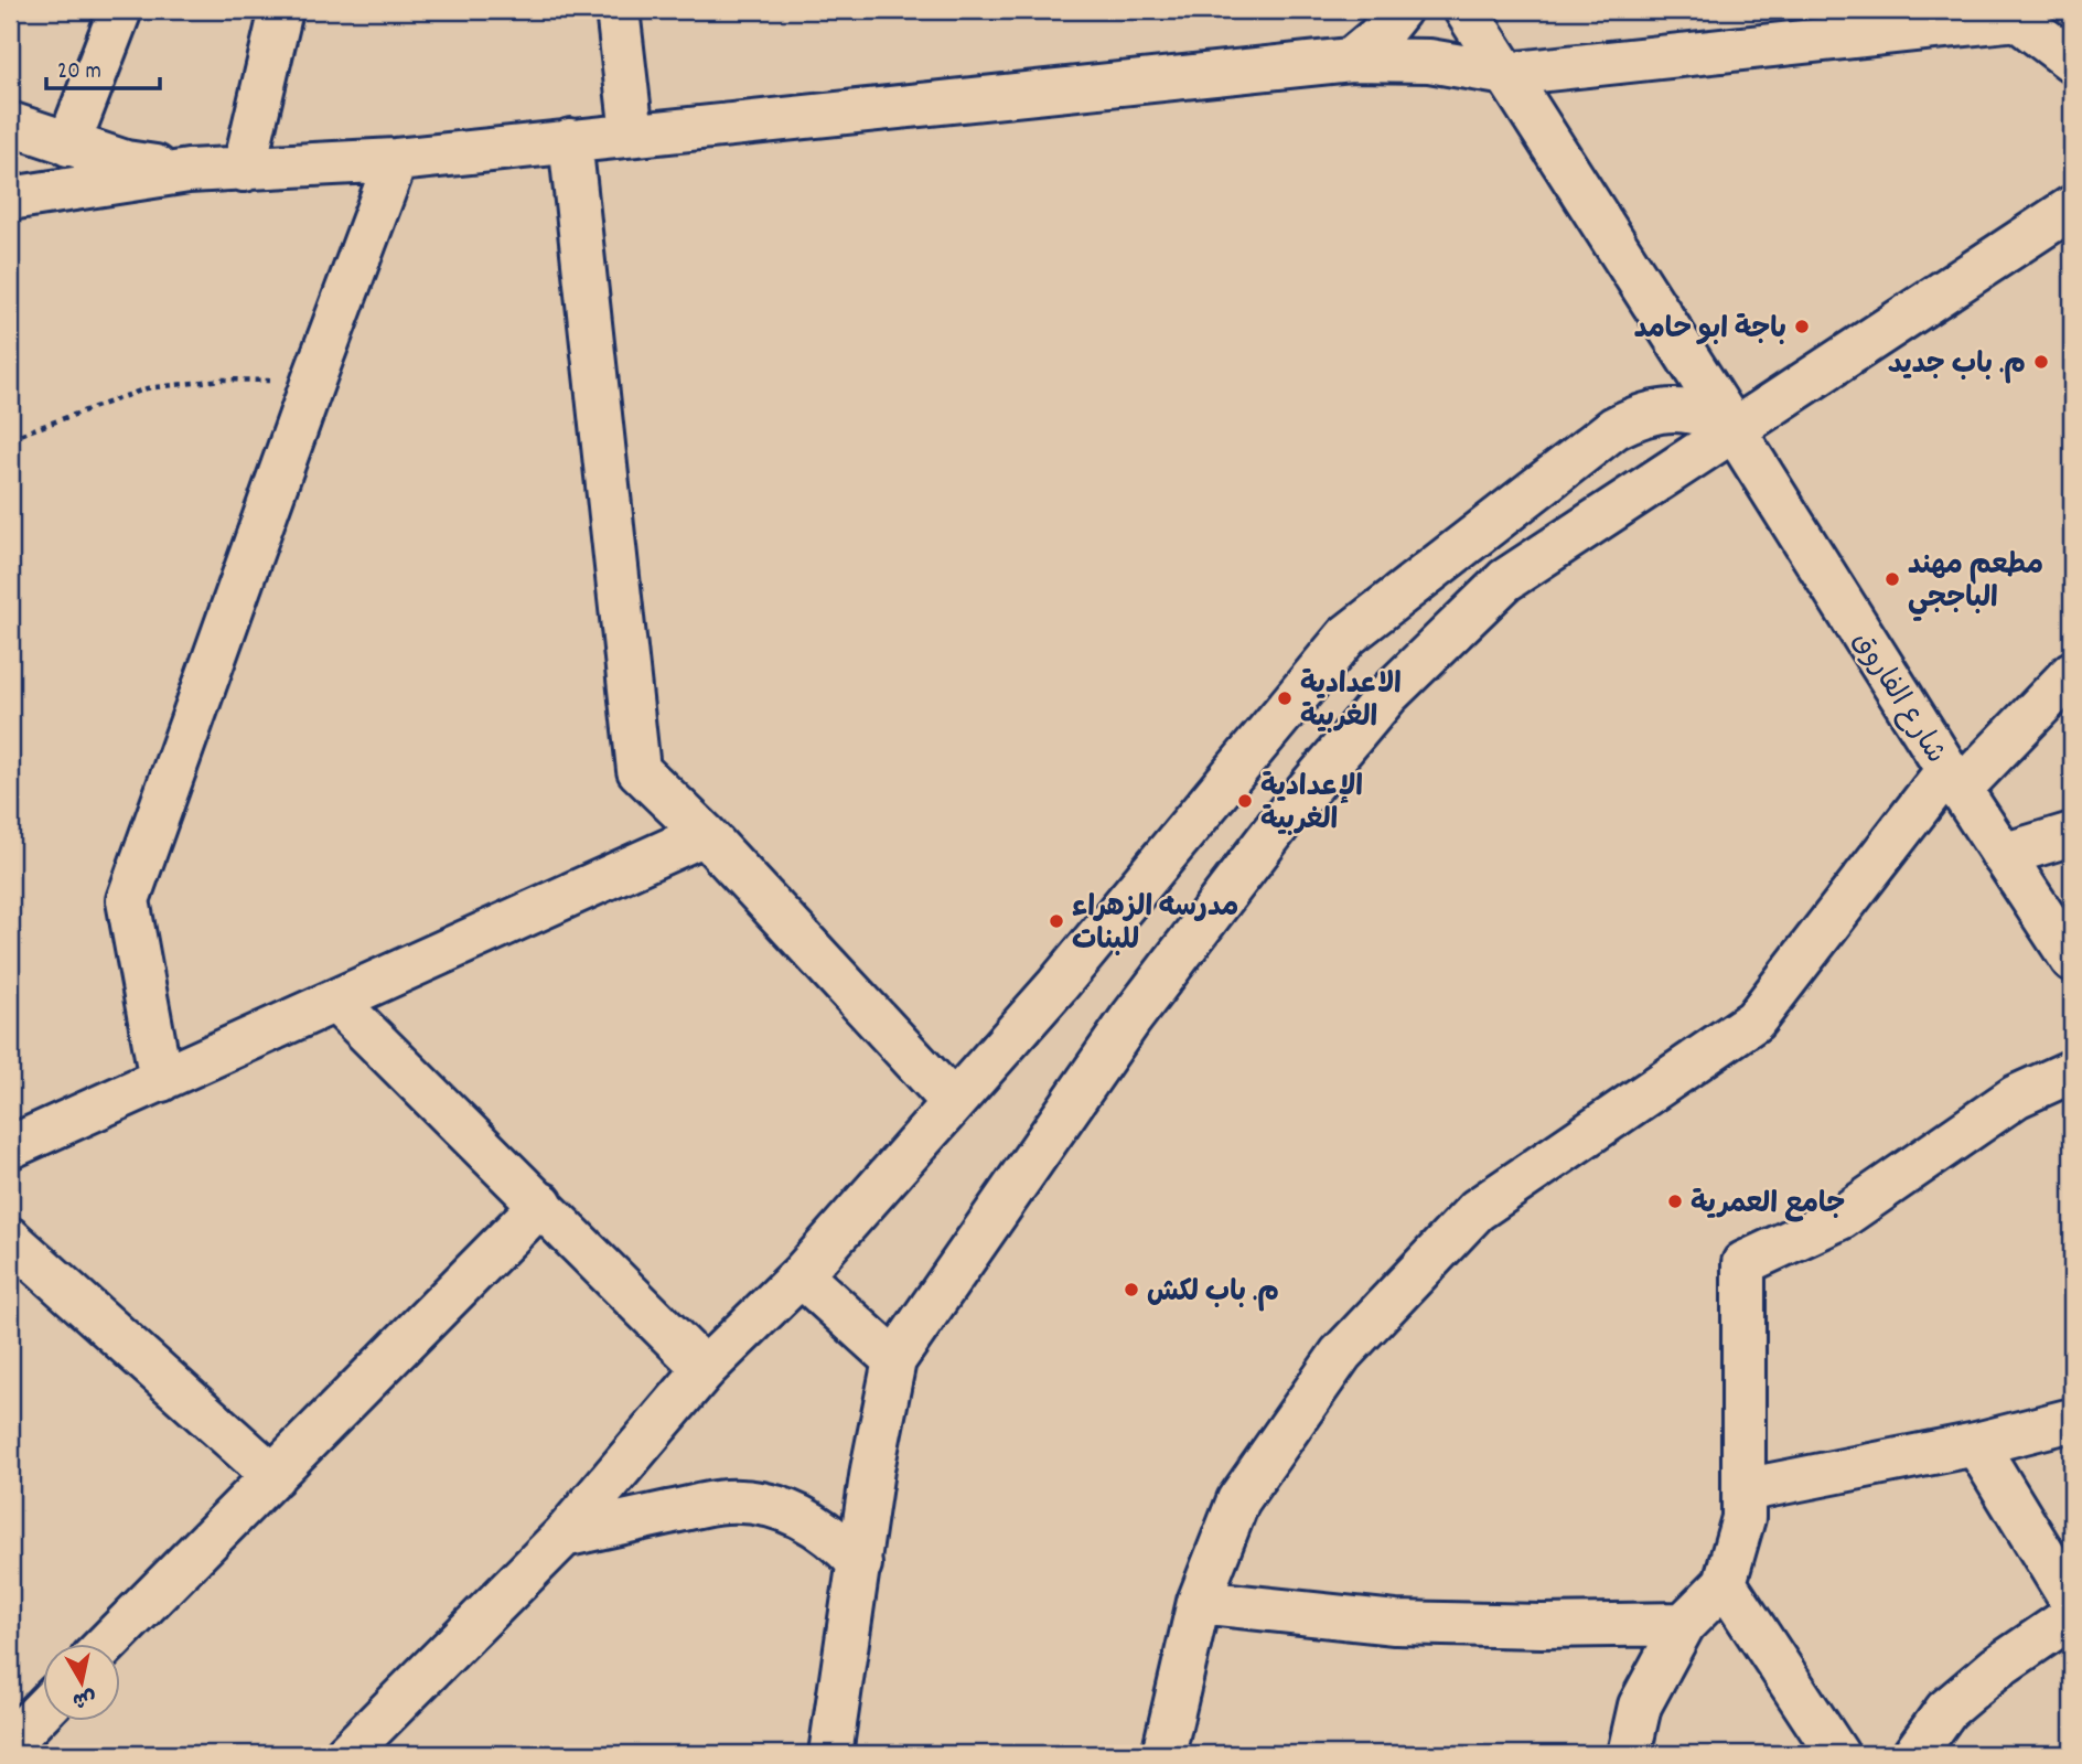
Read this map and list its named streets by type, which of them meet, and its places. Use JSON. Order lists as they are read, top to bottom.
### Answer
{
  "streets": {
    "street": ["شارع الفاروق"]
  },
  "places": [
    "باجة ابو حامد",
    "م. باب جديد",
    "مطعم مهند الباججي",
    "الاعدادية الغربية",
    "الإعدادية الغربية",
    "مدرسه الزهراء للبنات",
    "جامع العمرية",
    "م. باب لكش"
  ],
  "scale_bar": "20 m",
  "north": "bottom"
}
